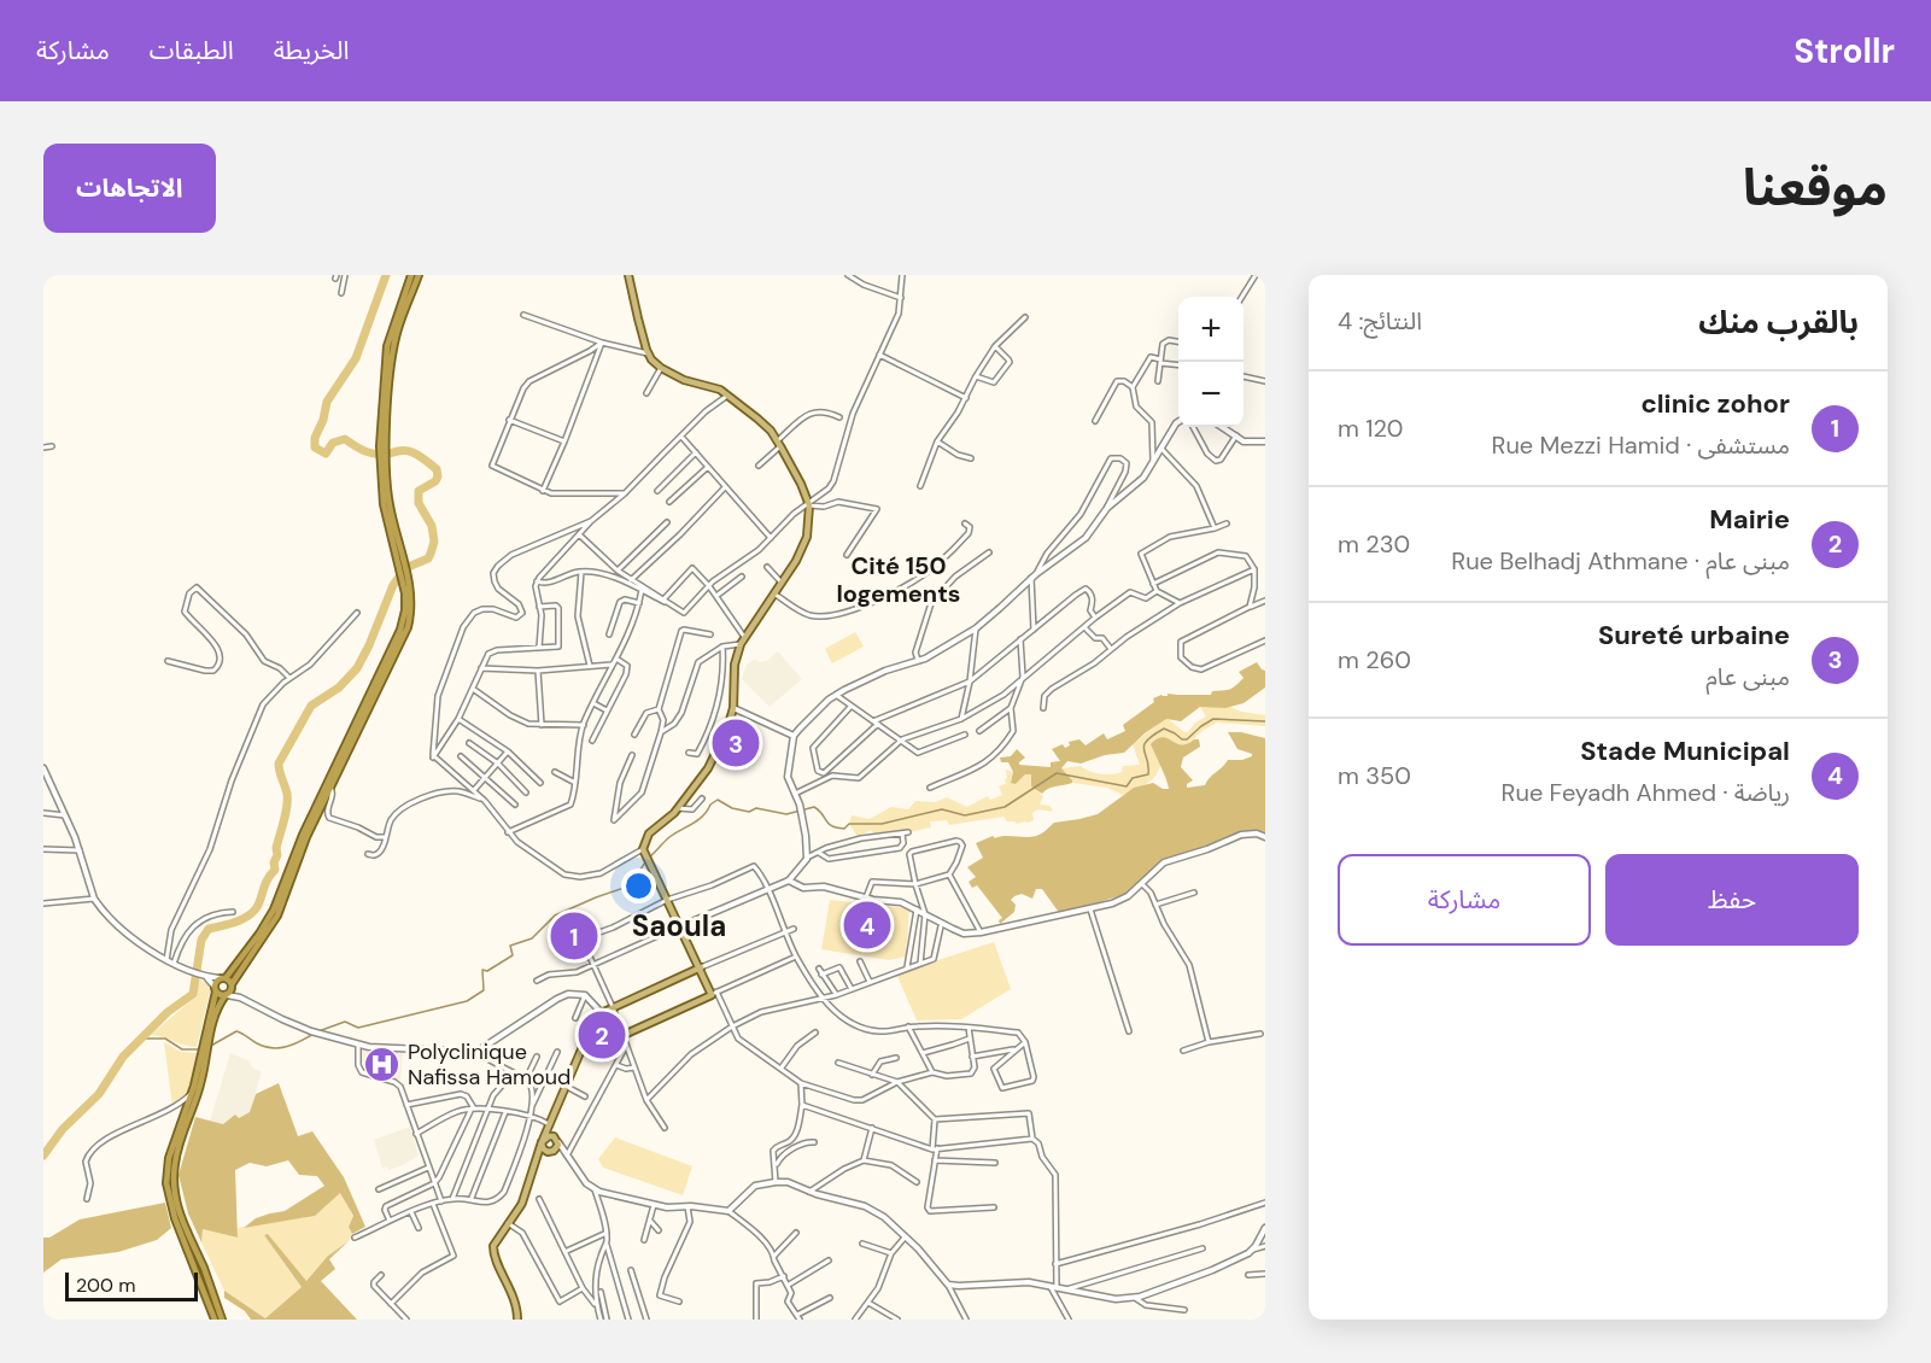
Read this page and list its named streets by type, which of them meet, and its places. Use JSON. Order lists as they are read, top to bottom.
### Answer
{
  "districts": ["Cité 150 logements", "Saoula"],
  "places": {
    "hospital": ["Polyclinique Nafissa Hamoud"]
  },
  "scale_bar": "200 m",
  "page": {
    "header": "Strollr",
    "nav": ["الخريطة", "الطبقات", "مشاركة"],
    "title": "موقعنا",
    "buttons": [
      "الاتجاهات",
      ["حفظ", "مشاركة"]
    ],
    "heading": ["بالقرب منك", "النتائج: 4"],
    "map_buttons": ["+", "−"],
    "list": [
      {
        "mark": "1",
        "name": "clinic zohor",
        "note": "مستشفى · Rue Mezzi Hamid",
        "value": "120 m"
      },
      {
        "mark": "2",
        "name": "Mairie",
        "note": "مبنى عام · Rue Belhadj Athmane",
        "value": "230 m"
      },
      {
        "mark": "3",
        "name": "Sureté urbaine",
        "note": "مبنى عام",
        "value": "260 m"
      },
      {
        "mark": "4",
        "name": "Stade Municipal",
        "note": "رياضة · Rue Feyadh Ahmed",
        "value": "350 m"
      }
    ],
    "pins": [
      "3",
      "4",
      "1",
      "2"
    ],
    "scale": "200 m"
  }
}
